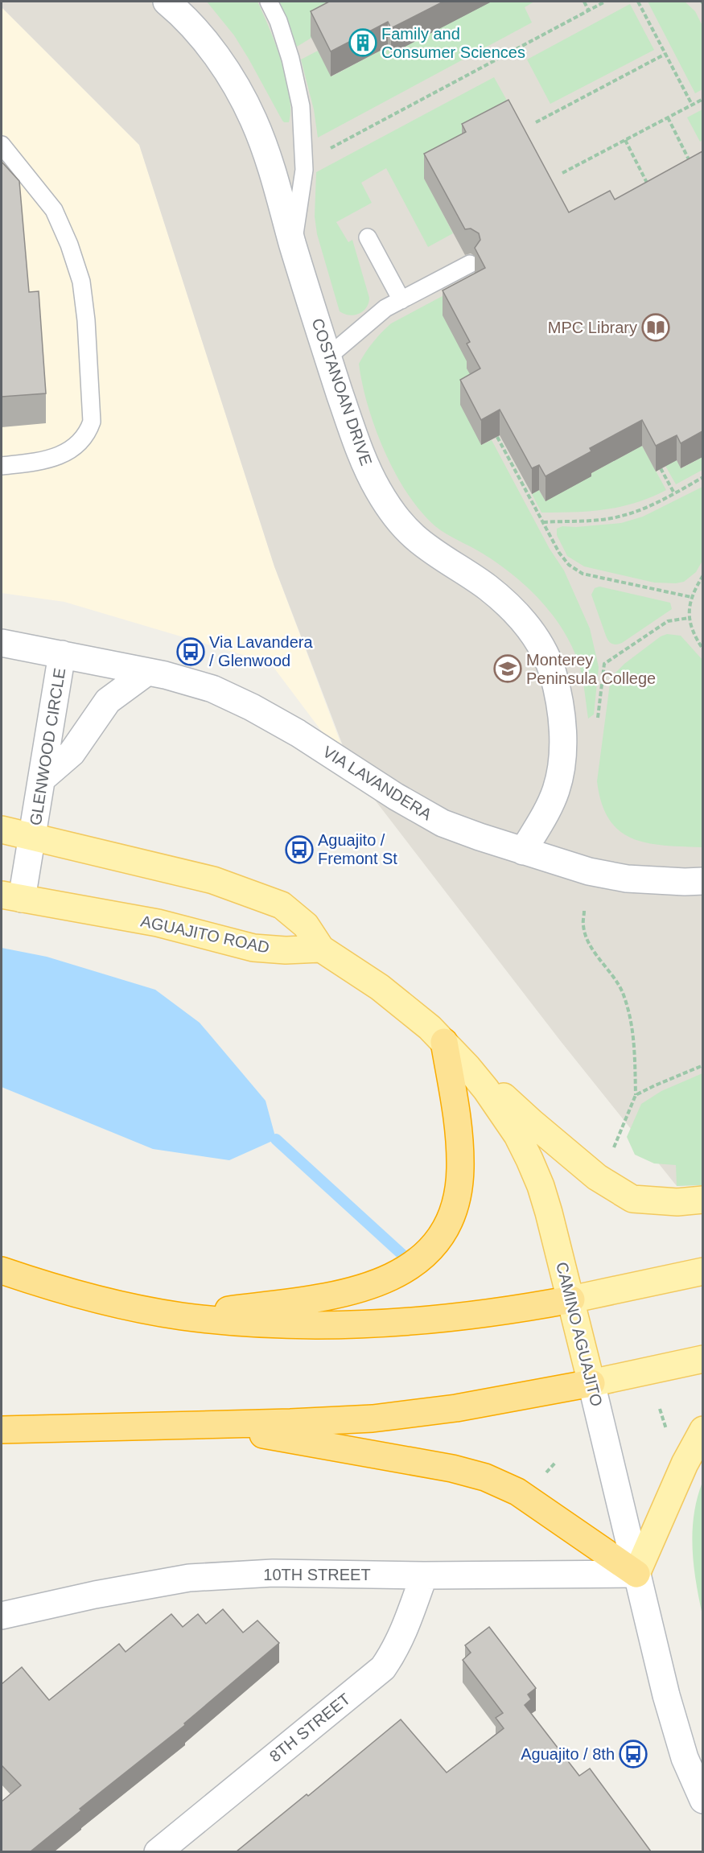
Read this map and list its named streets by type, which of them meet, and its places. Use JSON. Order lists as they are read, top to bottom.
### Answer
{
  "streets": {
    "main road": ["AGUAJITO ROAD", "CAMINO AGUAJITO"],
    "street": [
      "COSTANOAN DRIVE",
      "GLENWOOD CIRCLE",
      "VIA LAVANDERA",
      "10TH STREET",
      "8TH STREET"
    ]
  },
  "crossings": [
    ["COSTANOAN DRIVE", "VIA LAVANDERA"],
    ["GLENWOOD CIRCLE", "VIA LAVANDERA"],
    ["GLENWOOD CIRCLE", "AGUAJITO ROAD"],
    ["AGUAJITO ROAD", "CAMINO AGUAJITO"],
    ["CAMINO AGUAJITO", "10TH STREET"],
    ["10TH STREET", "8TH STREET"]
  ],
  "places": {
    "building": ["Family and Consumer Sciences"],
    "library": ["MPC Library"],
    "bus stop": ["Via Lavandera / Glenwood", "Aguajito / Fremont St", "Aguajito / 8th"],
    "school or university": ["Monterey Peninsula College"]
  }
}
